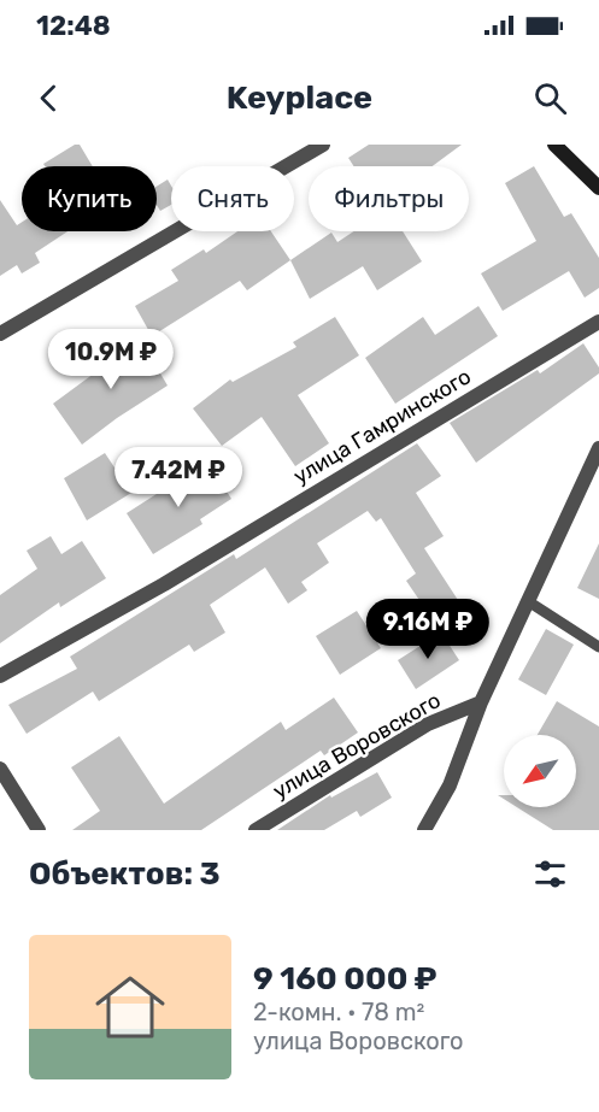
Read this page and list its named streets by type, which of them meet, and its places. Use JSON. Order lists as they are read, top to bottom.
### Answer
{
  "streets": {
    "street": ["улица Гамринского", "улица Воровского"]
  },
  "north": "bottom left",
  "page": {
    "status": "12:48",
    "header": "Keyplace",
    "chip": ["Купить", "Снять", "Фильтры"],
    "price": ["10.9M ₽", "7.42M ₽", "9.16M ₽"],
    "heading": "Объектов: 3",
    "list": [
      {
        "name": "9 160 000 ₽",
        "note": "2-комн. · 78 m² · улица Воровского"
      }
    ]
  }
}
